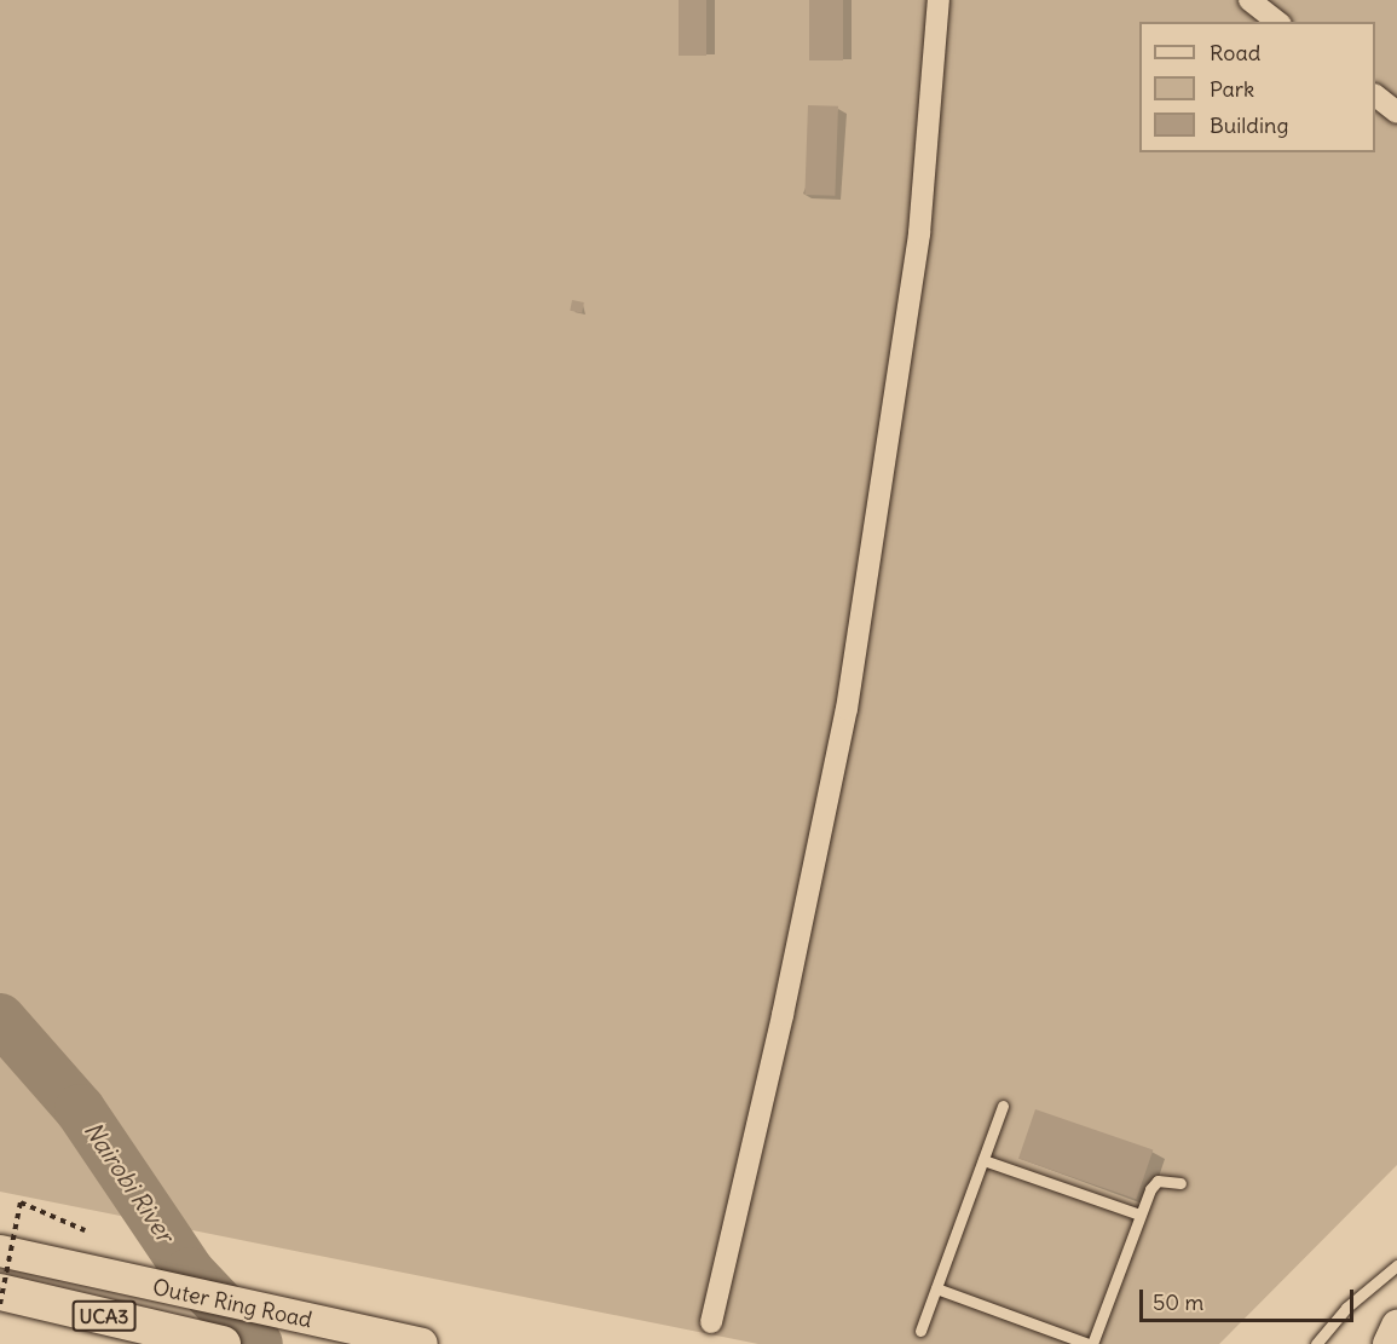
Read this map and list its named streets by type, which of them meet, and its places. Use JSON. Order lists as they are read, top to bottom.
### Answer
{
  "streets": {
    "main road": ["Outer Ring Road", "UCA3"]
  },
  "water": ["Nairobi River"],
  "legend": ["Road", "Park", "Building"],
  "scale_bar": "50 m"
}
